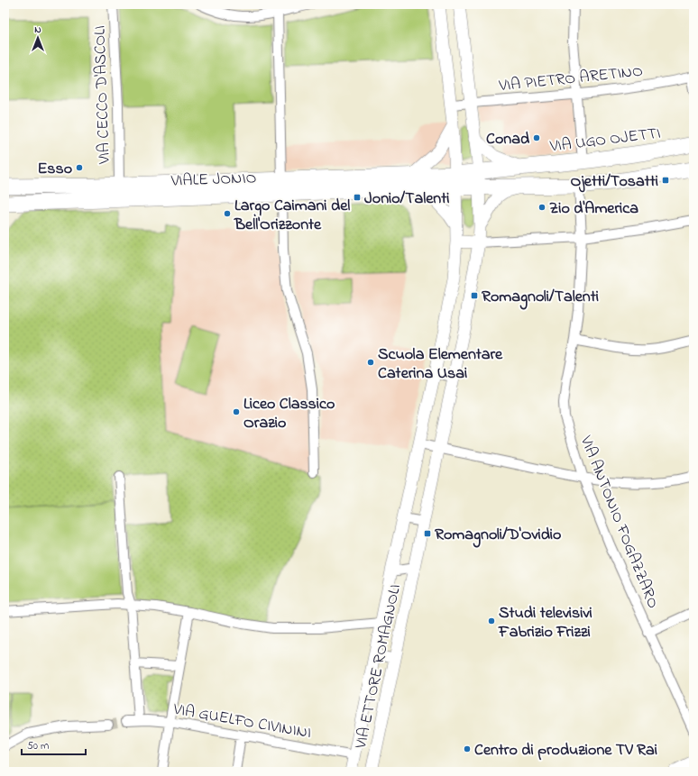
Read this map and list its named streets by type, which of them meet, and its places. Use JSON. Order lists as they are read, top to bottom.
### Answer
{
  "streets": {
    "main road": ["VIA UGO OJETTI", "VIALE JONIO"],
    "street": [
      "VIA PIETRO ARETINO",
      "VIA CECCO D'ASCOLI",
      "VIA ANTONIO FOGAZZARO",
      "VIA ETTORE ROMAGNOLI",
      "VIA GUELFO CIVININI"
    ]
  },
  "crossings": [
    ["VIA PIETRO ARETINO", "VIA ETTORE ROMAGNOLI"],
    ["VIA CECCO D'ASCOLI", "VIALE JONIO"],
    ["VIA UGO OJETTI", "VIALE JONIO"],
    ["VIA UGO OJETTI", "VIA ETTORE ROMAGNOLI"],
    ["VIALE JONIO", "VIA ETTORE ROMAGNOLI"],
    ["VIA ETTORE ROMAGNOLI", "VIA GUELFO CIVININI"]
  ],
  "places": {
    "other": [
      "Conad",
      "Esso",
      "Zio d'America",
      "Largo Caimani del Bell'Orizzonte",
      "Scuola Elementare Caterina Usai",
      "Liceo Classico Orazio",
      "Studi televisivi Fabrizio Frizzi",
      "Centro di produzione TV Rai"
    ],
    "transit": [
      "Ojetti/Tosatti",
      "Jonio/Talenti",
      "Romagnoli/Talenti",
      "Romagnoli/D'Ovidio"
    ]
  },
  "scale_bar": "50 m",
  "north": "top"
}
